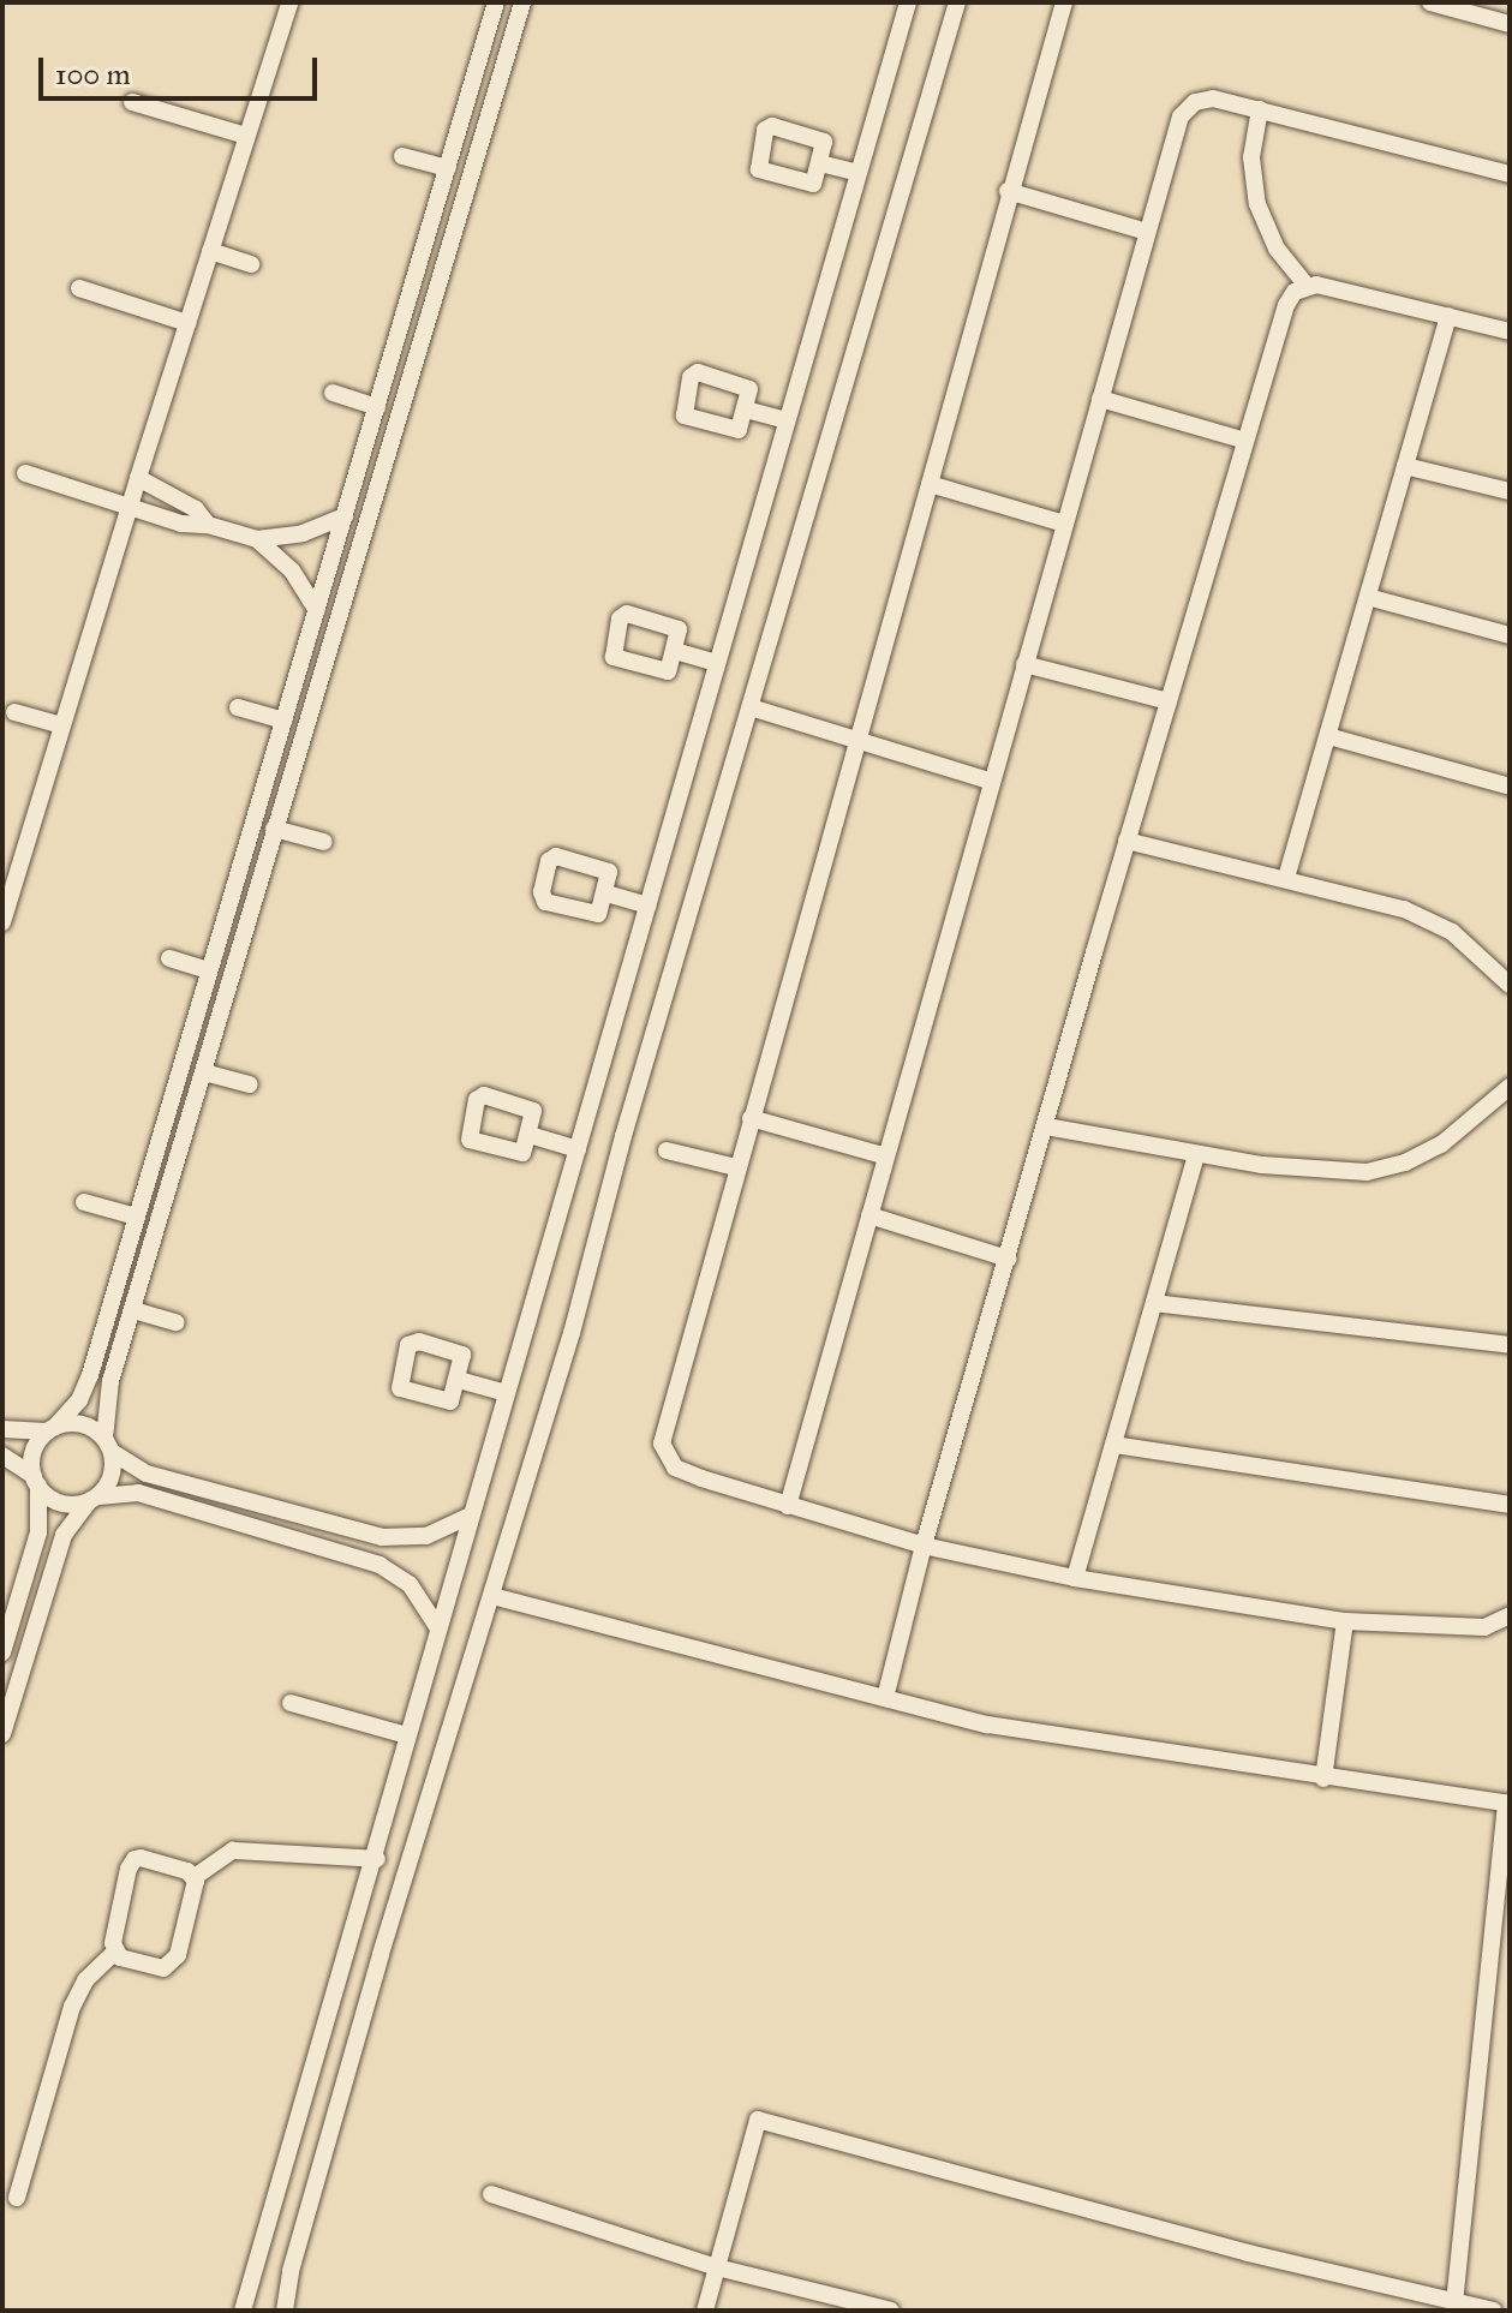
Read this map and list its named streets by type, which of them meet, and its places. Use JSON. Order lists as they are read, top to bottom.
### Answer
{
  "scale_bar": "100 m"
}
